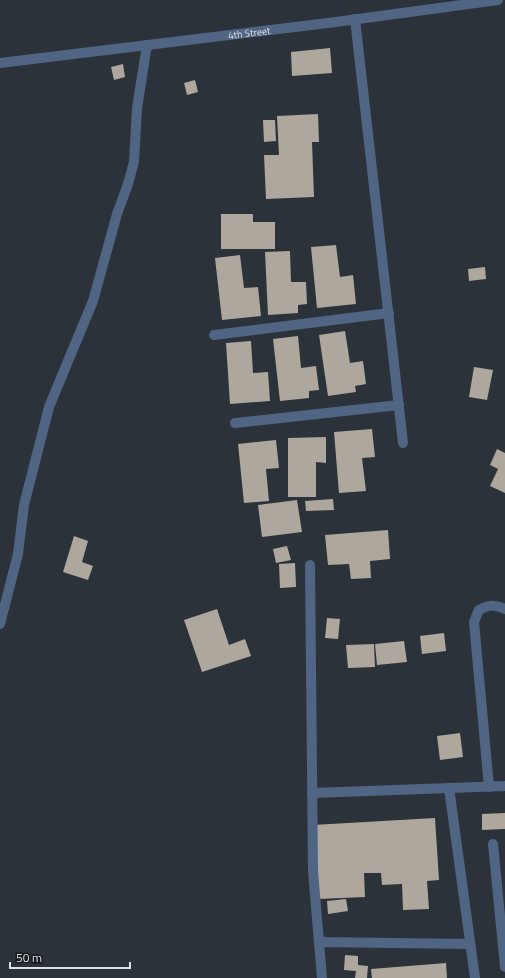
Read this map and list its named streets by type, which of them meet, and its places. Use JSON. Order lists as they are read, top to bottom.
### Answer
{
  "streets": {
    "street": ["4th Street"]
  },
  "scale_bar": "50 m"
}
